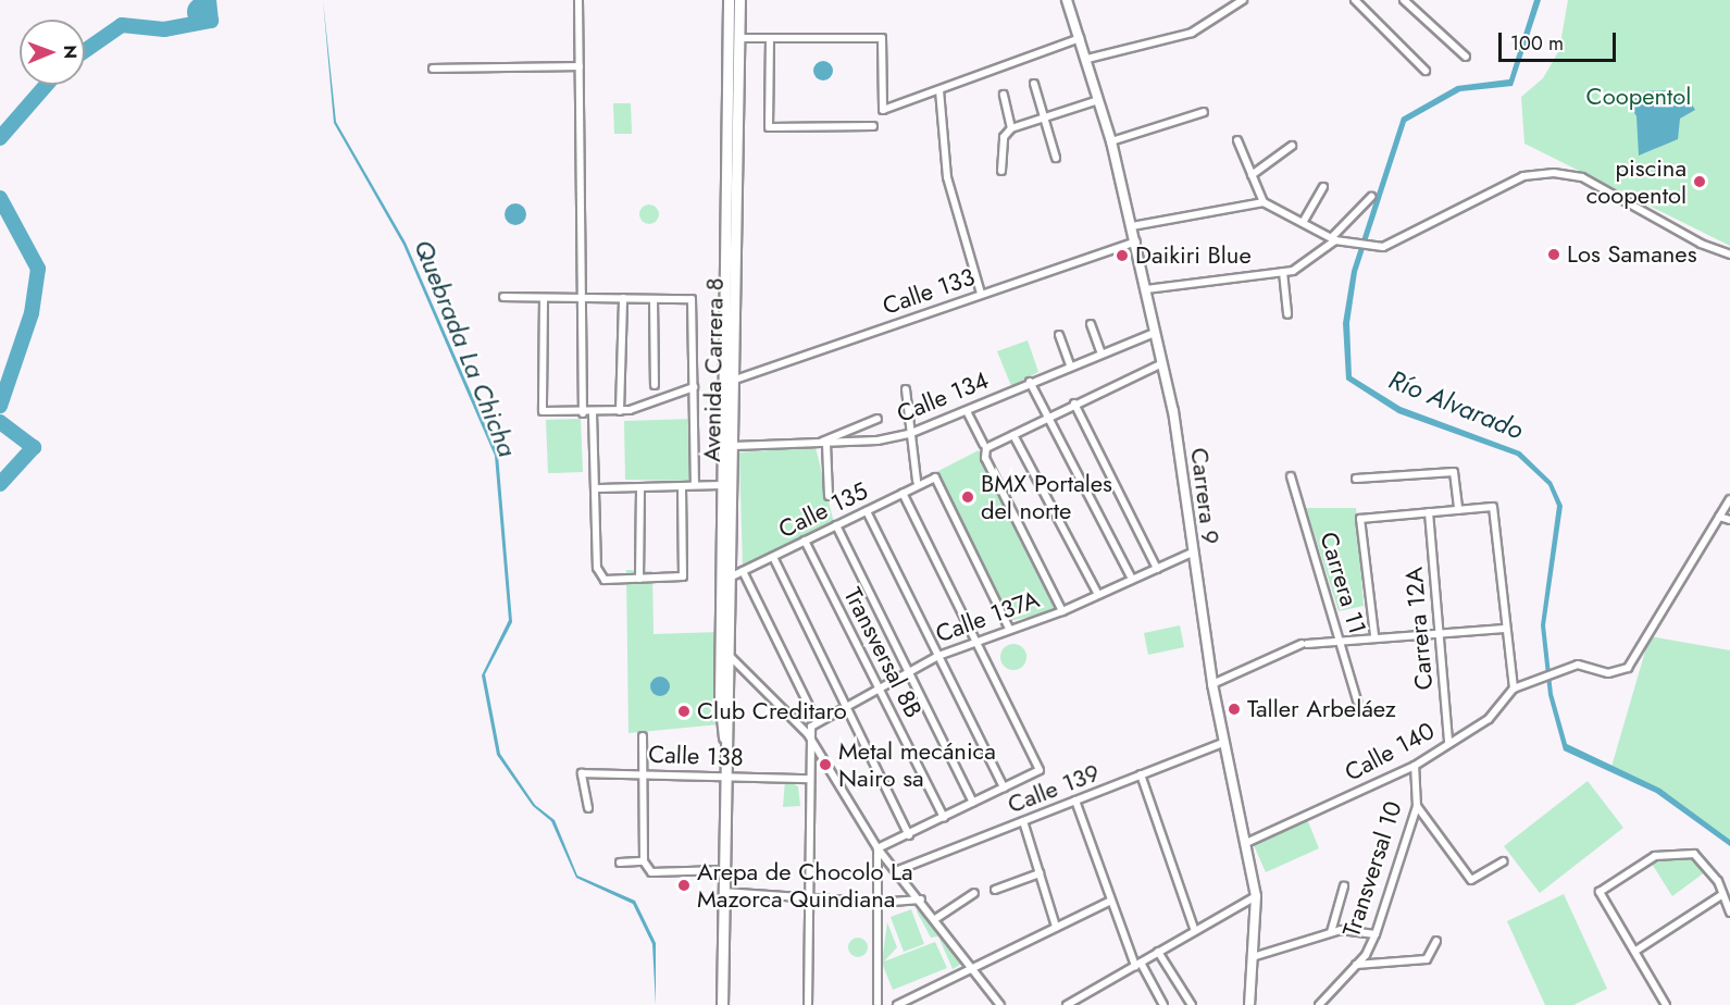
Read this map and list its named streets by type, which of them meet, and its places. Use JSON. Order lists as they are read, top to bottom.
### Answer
{
  "streets": {
    "main road": ["Avenida Carrera 8"],
    "street": [
      "Calle 133",
      "Calle 134",
      "Carrera 9",
      "Calle 135",
      "Carrera 11",
      "Calle 137A",
      "Carrera 12A",
      "Transversal 8B",
      "Calle 140",
      "Calle 138",
      "Calle 139",
      "Transversal 10"
    ]
  },
  "crossings": [
    ["Calle 133", "Avenida Carrera 8"],
    ["Calle 133", "Carrera 9"],
    ["Avenida Carrera 8", "Calle 134"],
    ["Avenida Carrera 8", "Calle 135"],
    ["Avenida Carrera 8", "Calle 138"],
    ["Calle 134", "Carrera 9"],
    ["Carrera 9", "Calle 137A"],
    ["Carrera 9", "Calle 140"],
    ["Carrera 9", "Calle 139"],
    ["Calle 135", "Calle 137A"],
    ["Calle 135", "Transversal 8B"],
    ["Calle 137A", "Transversal 8B"],
    ["Carrera 12A", "Calle 140"],
    ["Calle 140", "Transversal 10"]
  ],
  "water": ["Quebrada La Chicha", "Río Alvarado"],
  "parks": ["Coopentol"],
  "places": [
    "piscina coopentol",
    "Los Samanes",
    "Daikiri Blue",
    "BMX Portales del norte",
    "Taller Arbeláez",
    "Club Creditaro",
    "Metal mecánica Nairo sa",
    "Arepa de Chocolo La Mazorca Quindiana"
  ],
  "scale_bar": "100 m",
  "north": "right"
}
